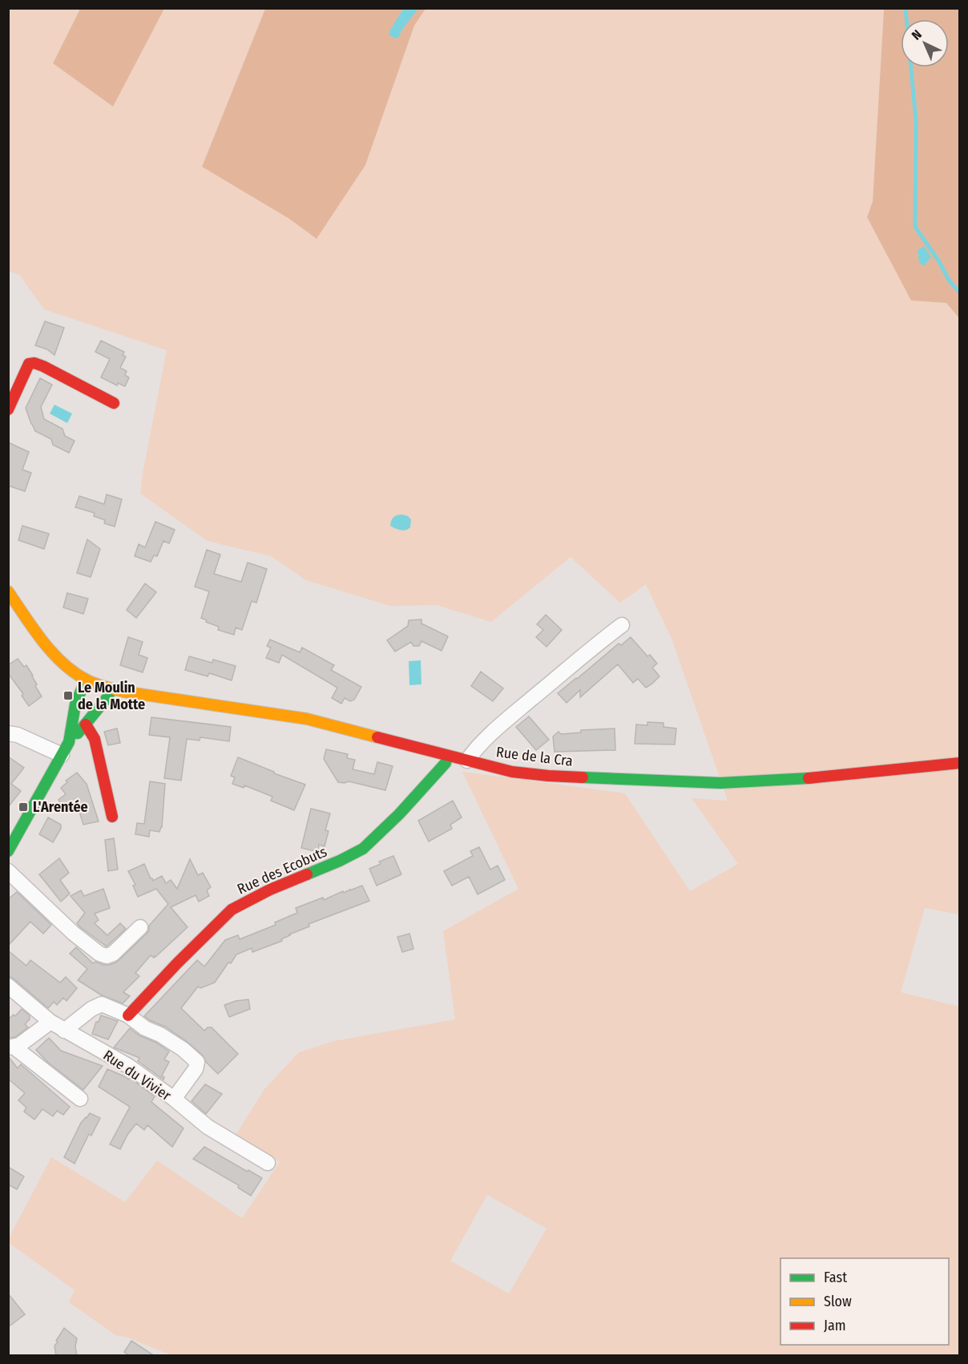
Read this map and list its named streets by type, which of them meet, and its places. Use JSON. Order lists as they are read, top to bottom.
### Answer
{
  "streets": {
    "street": ["Rue de la Cra", "Rue des Ecobuts", "Rue du Vivier"]
  },
  "crossings": [
    ["Rue de la Cra", "Rue des Ecobuts"]
  ],
  "places": {
    "transit": ["Le Moulin de la Motte", "L'Arentée"]
  },
  "legend": ["Fast", "Slow", "Jam"],
  "north": "top left"
}
